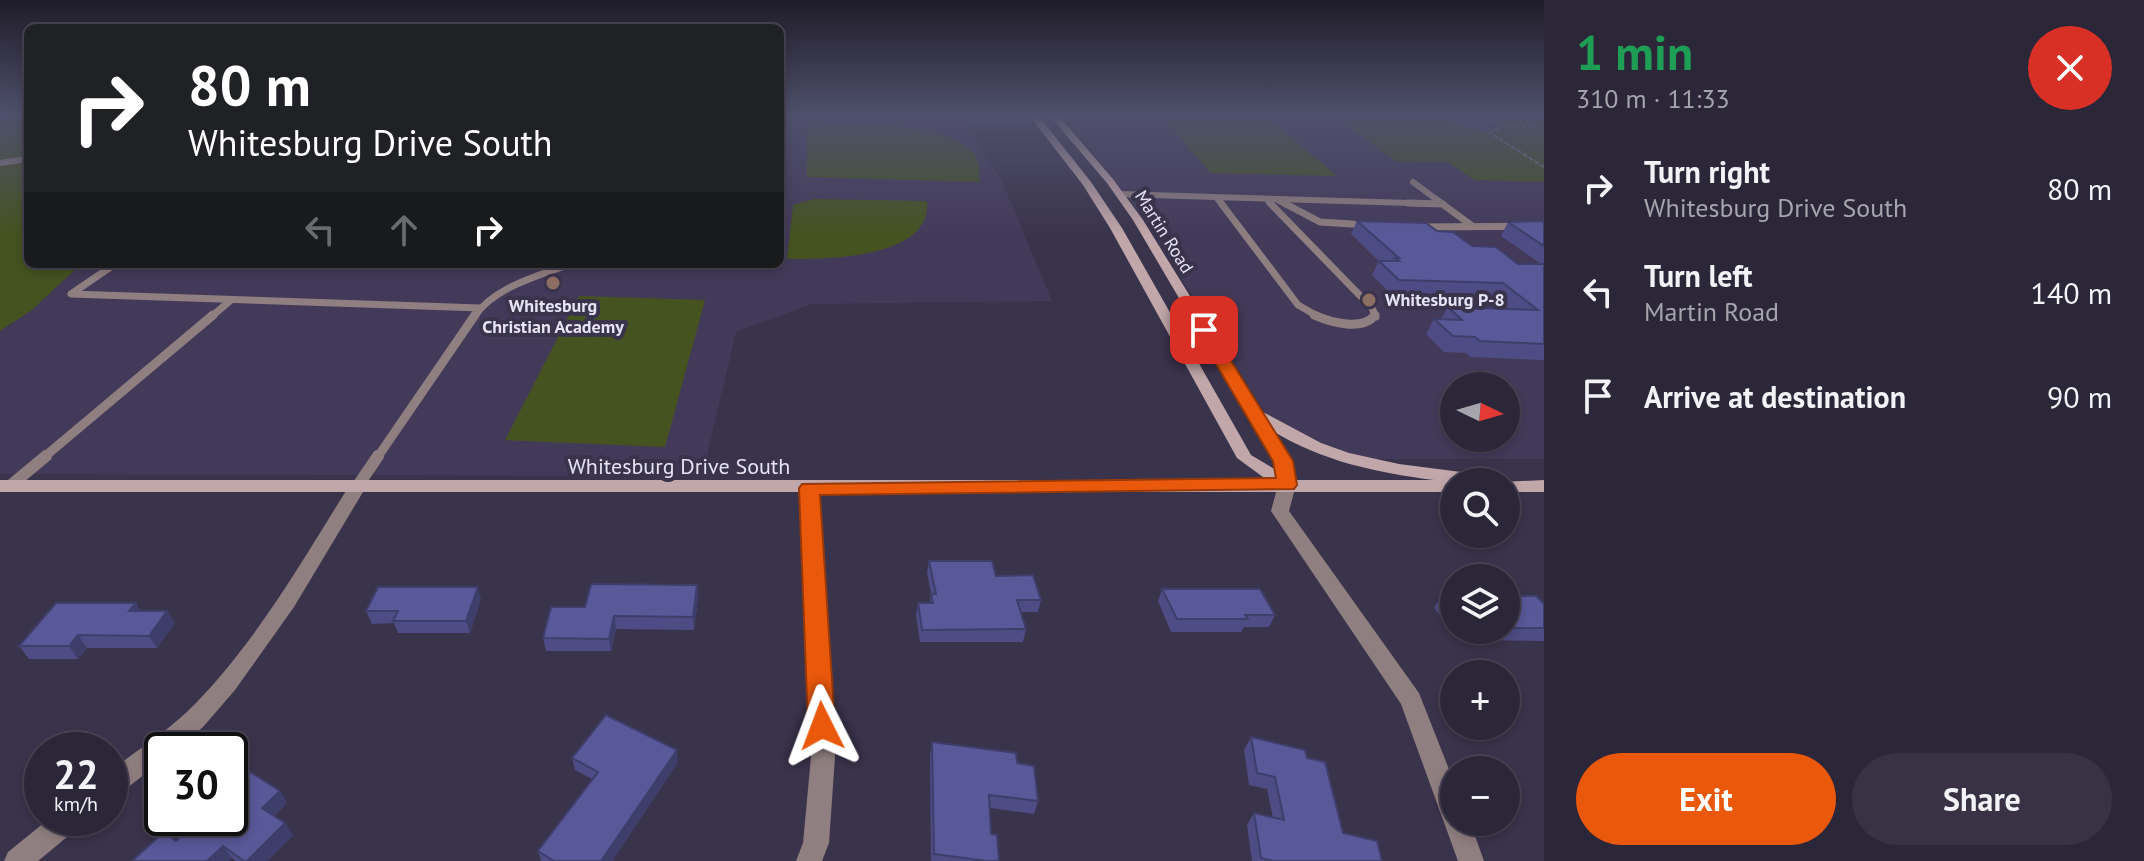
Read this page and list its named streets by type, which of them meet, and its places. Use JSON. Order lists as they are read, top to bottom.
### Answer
{
  "streets": {
    "main road": ["Martin Road", "Whitesburg Drive South"]
  },
  "crossings": [
    ["Martin Road", "Whitesburg Drive South"]
  ],
  "places": ["Whitesburg Christian Academy", "Whitesburg P-8"],
  "north": "right",
  "page": {
    "heading": ["1 min", "310 m · 11:33"],
    "turn": ["80 m", "Whitesburg Drive South"],
    "list": [
      {
        "name": "Turn right",
        "note": "Whitesburg Drive South",
        "value": "80 m"
      },
      {
        "name": "Turn left",
        "note": "Martin Road",
        "value": "140 m"
      },
      {
        "name": "Arrive at destination",
        "value": "90 m"
      }
    ],
    "map_buttons": ["+", "−"],
    "speed": "22 km/h",
    "limit": "30",
    "buttons": ["Exit", "Share"]
  }
}
